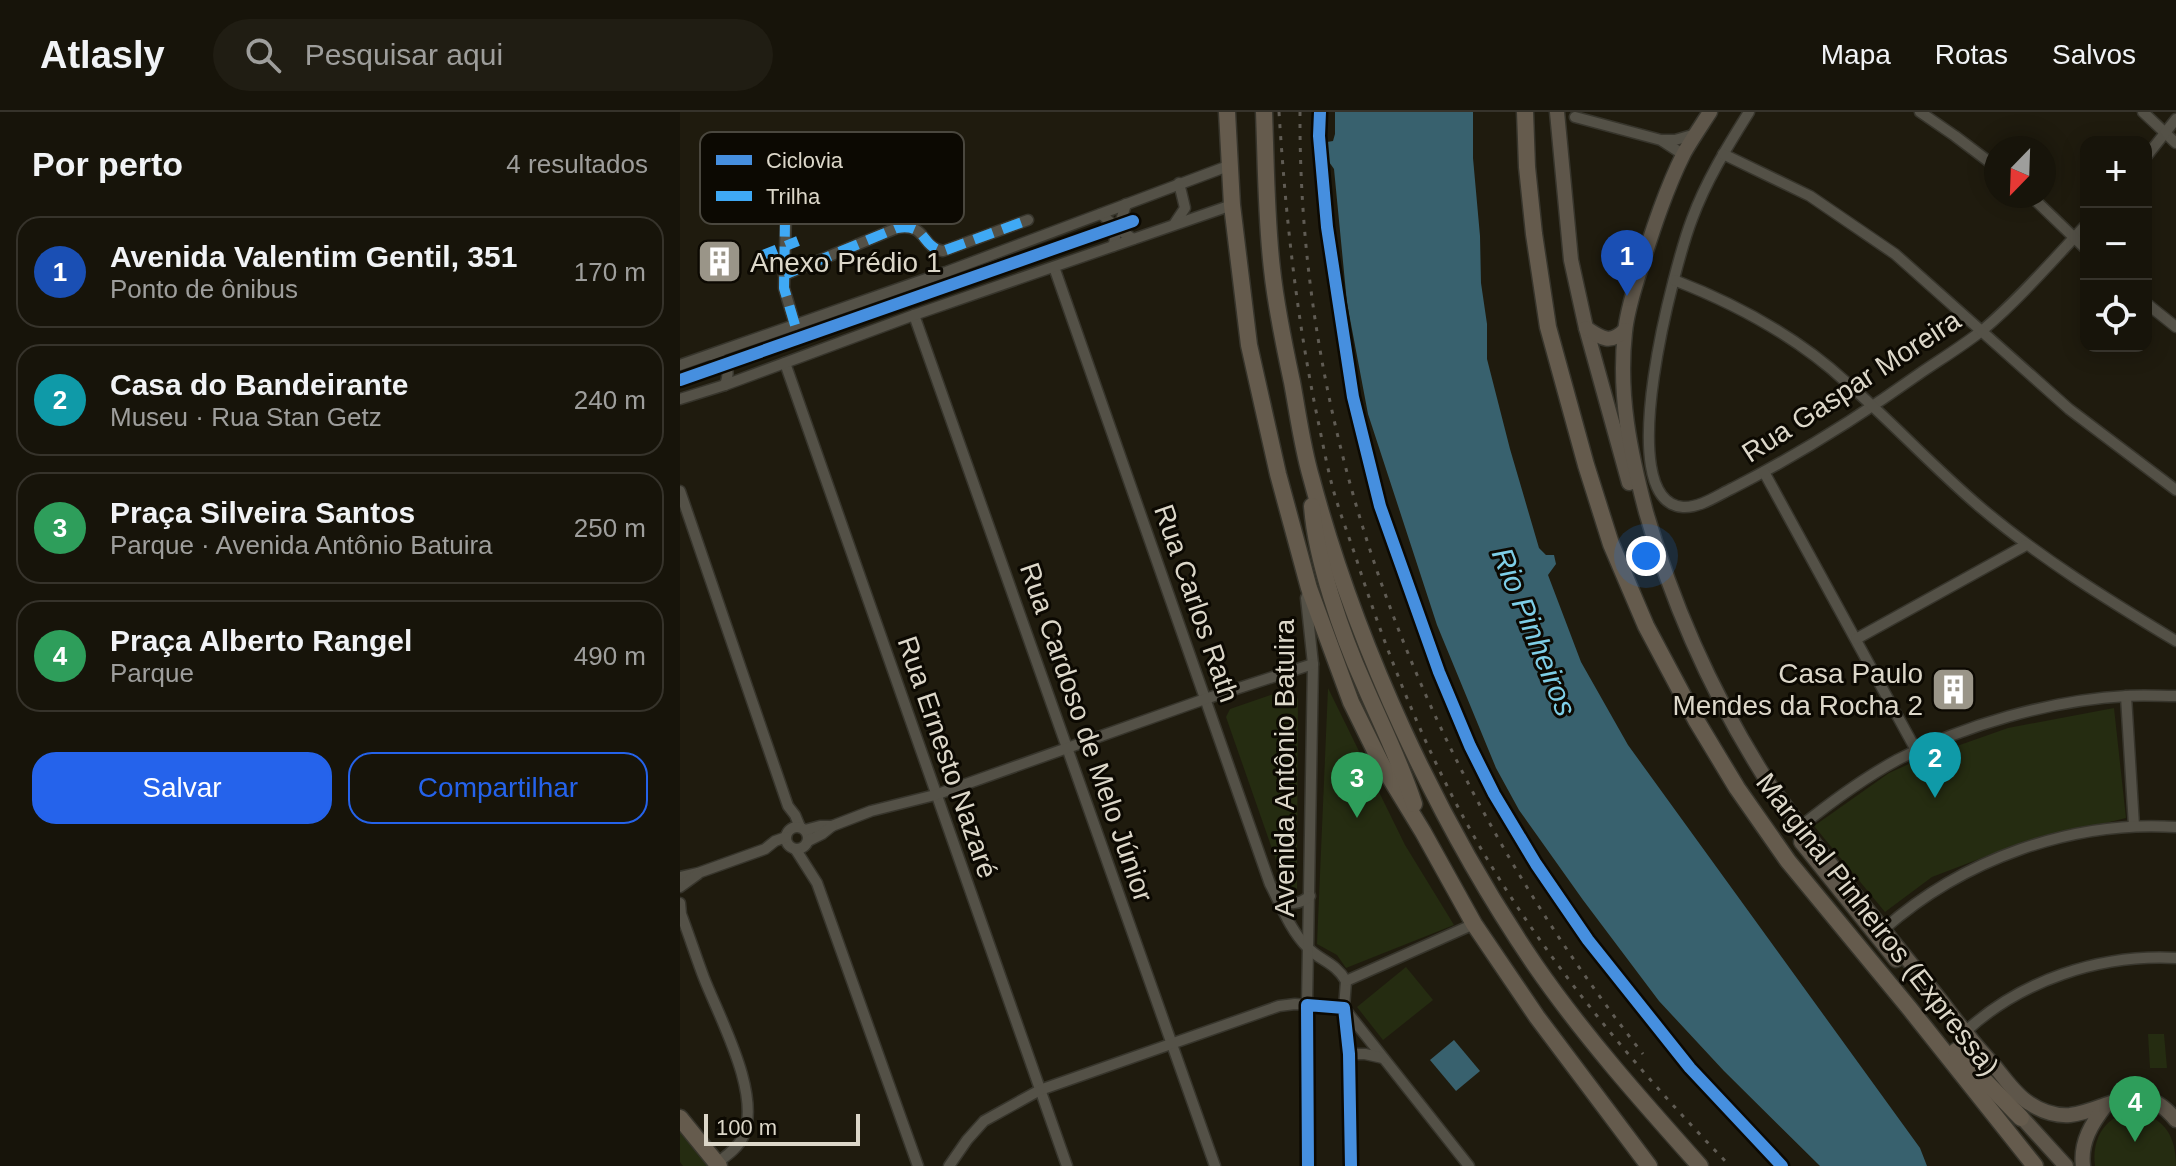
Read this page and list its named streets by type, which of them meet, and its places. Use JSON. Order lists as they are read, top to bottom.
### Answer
{
  "streets": {
    "highway": ["Marginal Pinheiros (Expressa)"],
    "street": [
      "Rua Gaspar Moreira",
      "Rua Carlos Rath",
      "Rua Cardoso de Melo Júnior",
      "Rua Ernesto Nazaré",
      "Avenida Antônio Batuira"
    ]
  },
  "crossings": [
    ["Rua Carlos Rath", "Avenida Antônio Batuira"]
  ],
  "water": ["Rio Pinheiros"],
  "places": {
    "building": ["Anexo Prédio 1", "Casa Paulo Mendes da Rocha 2"]
  },
  "legend": ["Ciclovia", "Trilha"],
  "scale_bar": "100 m",
  "north": "bottom left",
  "page": {
    "header": "Atlasly",
    "search": "Pesquisar aqui",
    "nav": ["Mapa", "Rotas", "Salvos"],
    "heading": ["Por perto", "4 resultados"],
    "map_buttons": ["+", "−"],
    "list": [
      {
        "mark": "1",
        "name": "Avenida Valentim Gentil, 351",
        "note": "Ponto de ônibus",
        "value": "170 m"
      },
      {
        "mark": "2",
        "name": "Casa do Bandeirante",
        "note": "Museu · Rua Stan Getz",
        "value": "240 m"
      },
      {
        "mark": "3",
        "name": "Praça Silveira Santos",
        "note": "Parque · Avenida Antônio Batuira",
        "value": "250 m"
      },
      {
        "mark": "4",
        "name": "Praça Alberto Rangel",
        "note": "Parque",
        "value": "490 m"
      }
    ],
    "pins": [
      "1",
      "2",
      "3",
      "4"
    ],
    "buttons": ["Salvar", "Compartilhar"],
    "scale": "100 m"
  }
}
